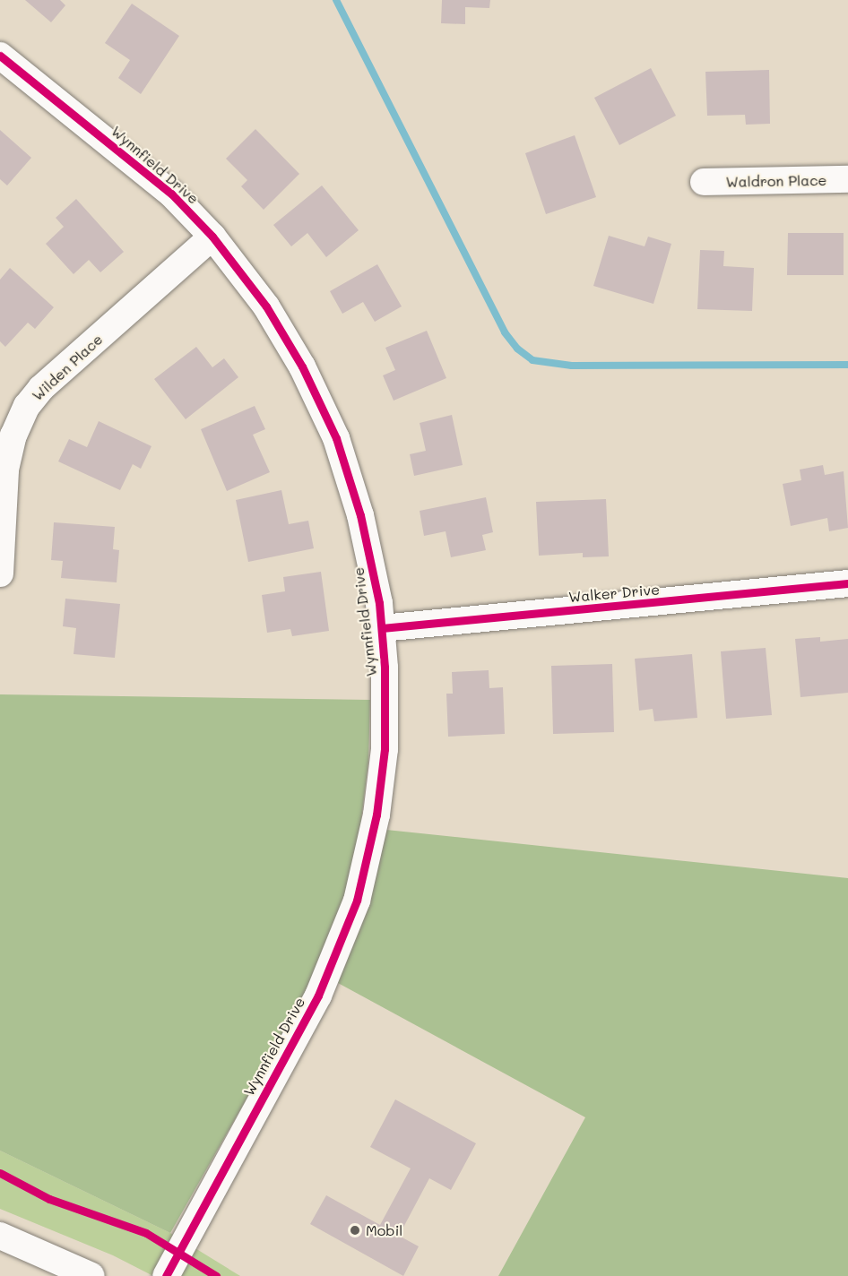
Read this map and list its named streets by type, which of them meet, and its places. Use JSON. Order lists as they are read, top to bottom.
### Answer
{
  "streets": {
    "street": [
      "Wynnfield Drive",
      "Waldron Place",
      "Wilden Place",
      "Walker Drive"
    ]
  },
  "crossings": [
    ["Wynnfield Drive", "Wilden Place"],
    ["Wynnfield Drive", "Walker Drive"]
  ],
  "places": ["Mobil"]
}
